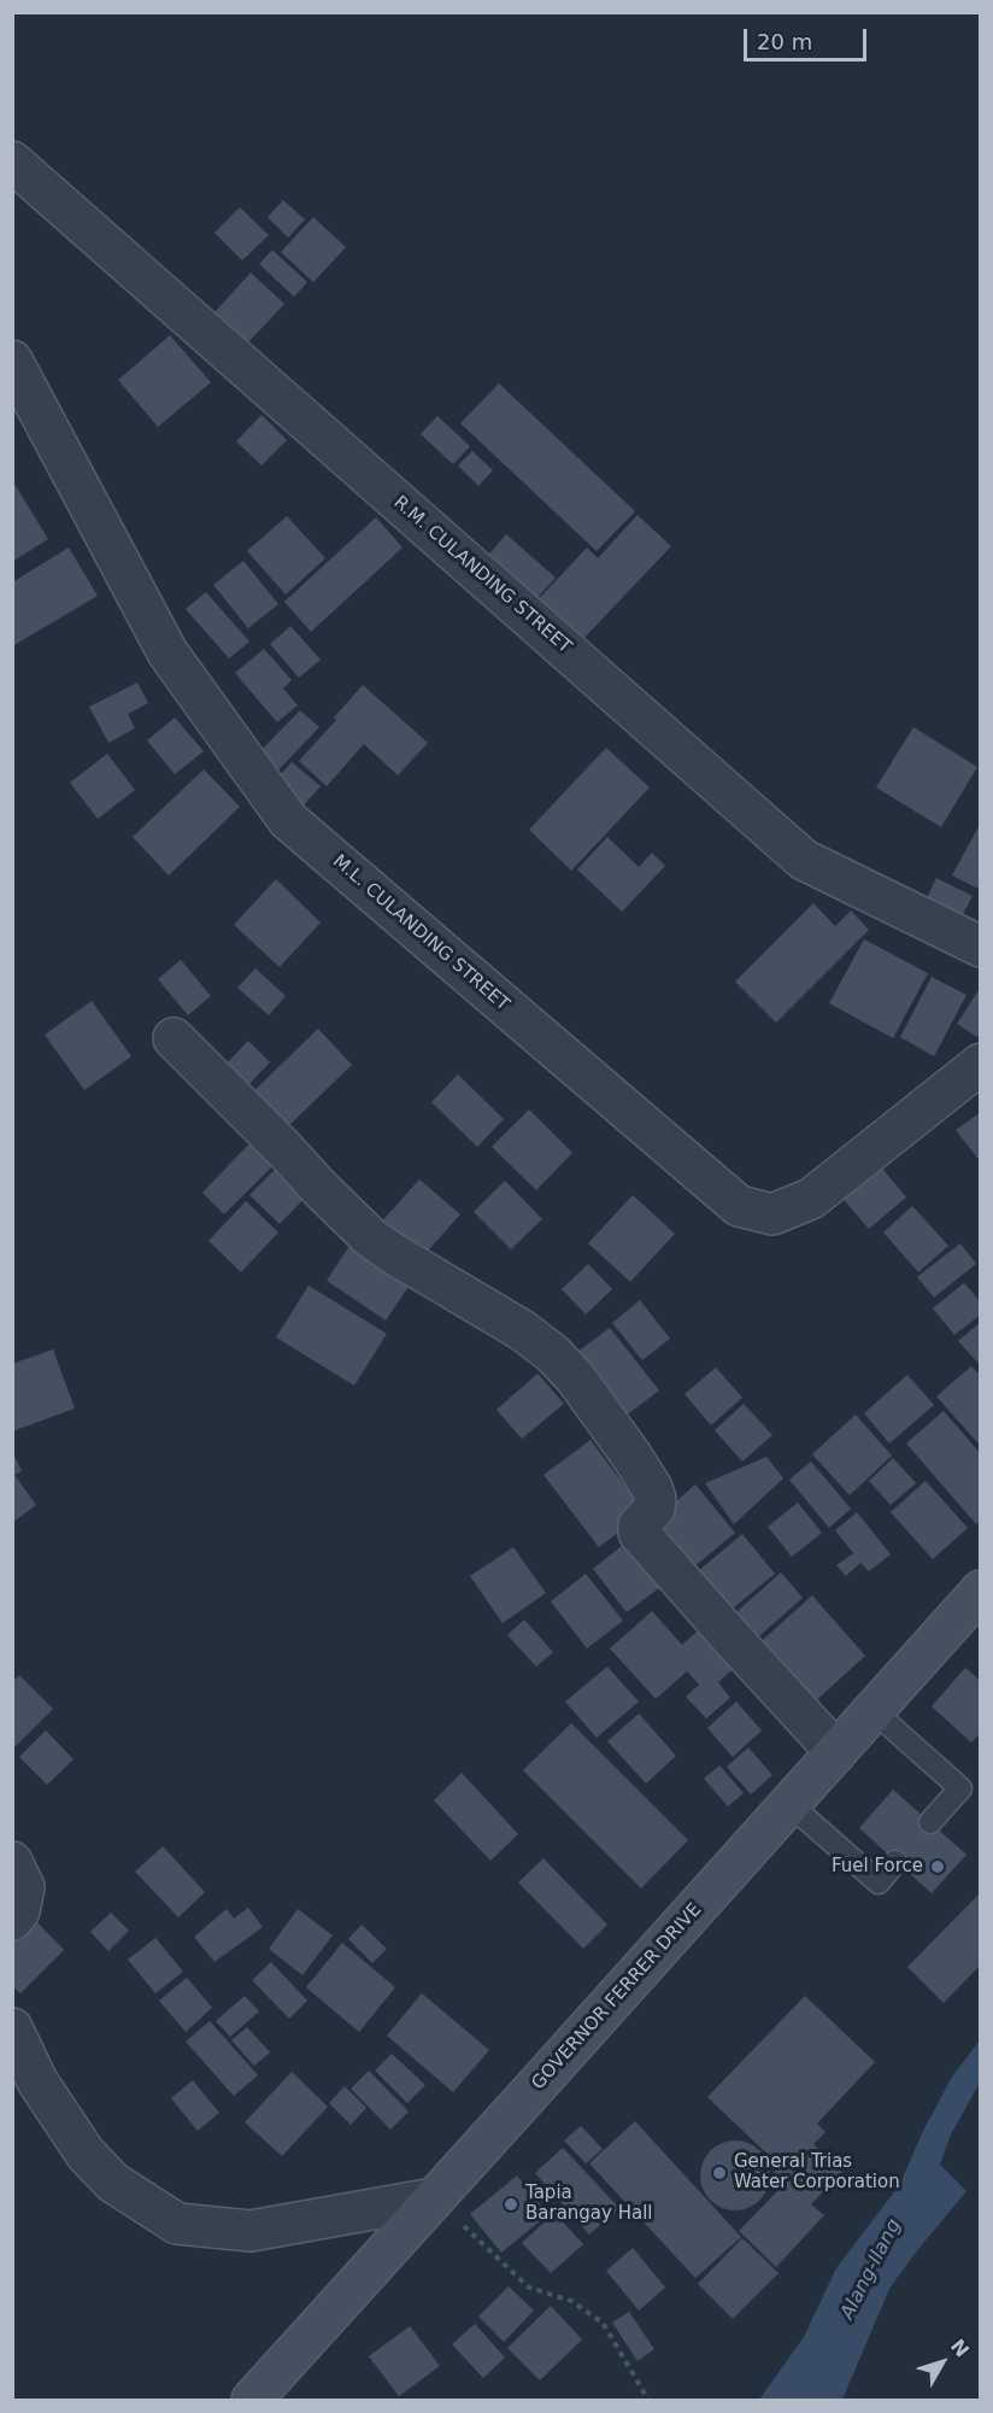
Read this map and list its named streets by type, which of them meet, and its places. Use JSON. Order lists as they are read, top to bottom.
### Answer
{
  "streets": {
    "main road": ["GOVERNOR FERRER DRIVE"],
    "street": ["R.M. CULANDING STREET", "M.L. CULANDING STREET"]
  },
  "water": ["Alang-Ilang"],
  "places": ["Fuel Force", "General Trias Water Corporation", "Tapia Barangay Hall"],
  "scale_bar": "20 m",
  "north": "top right"
}
